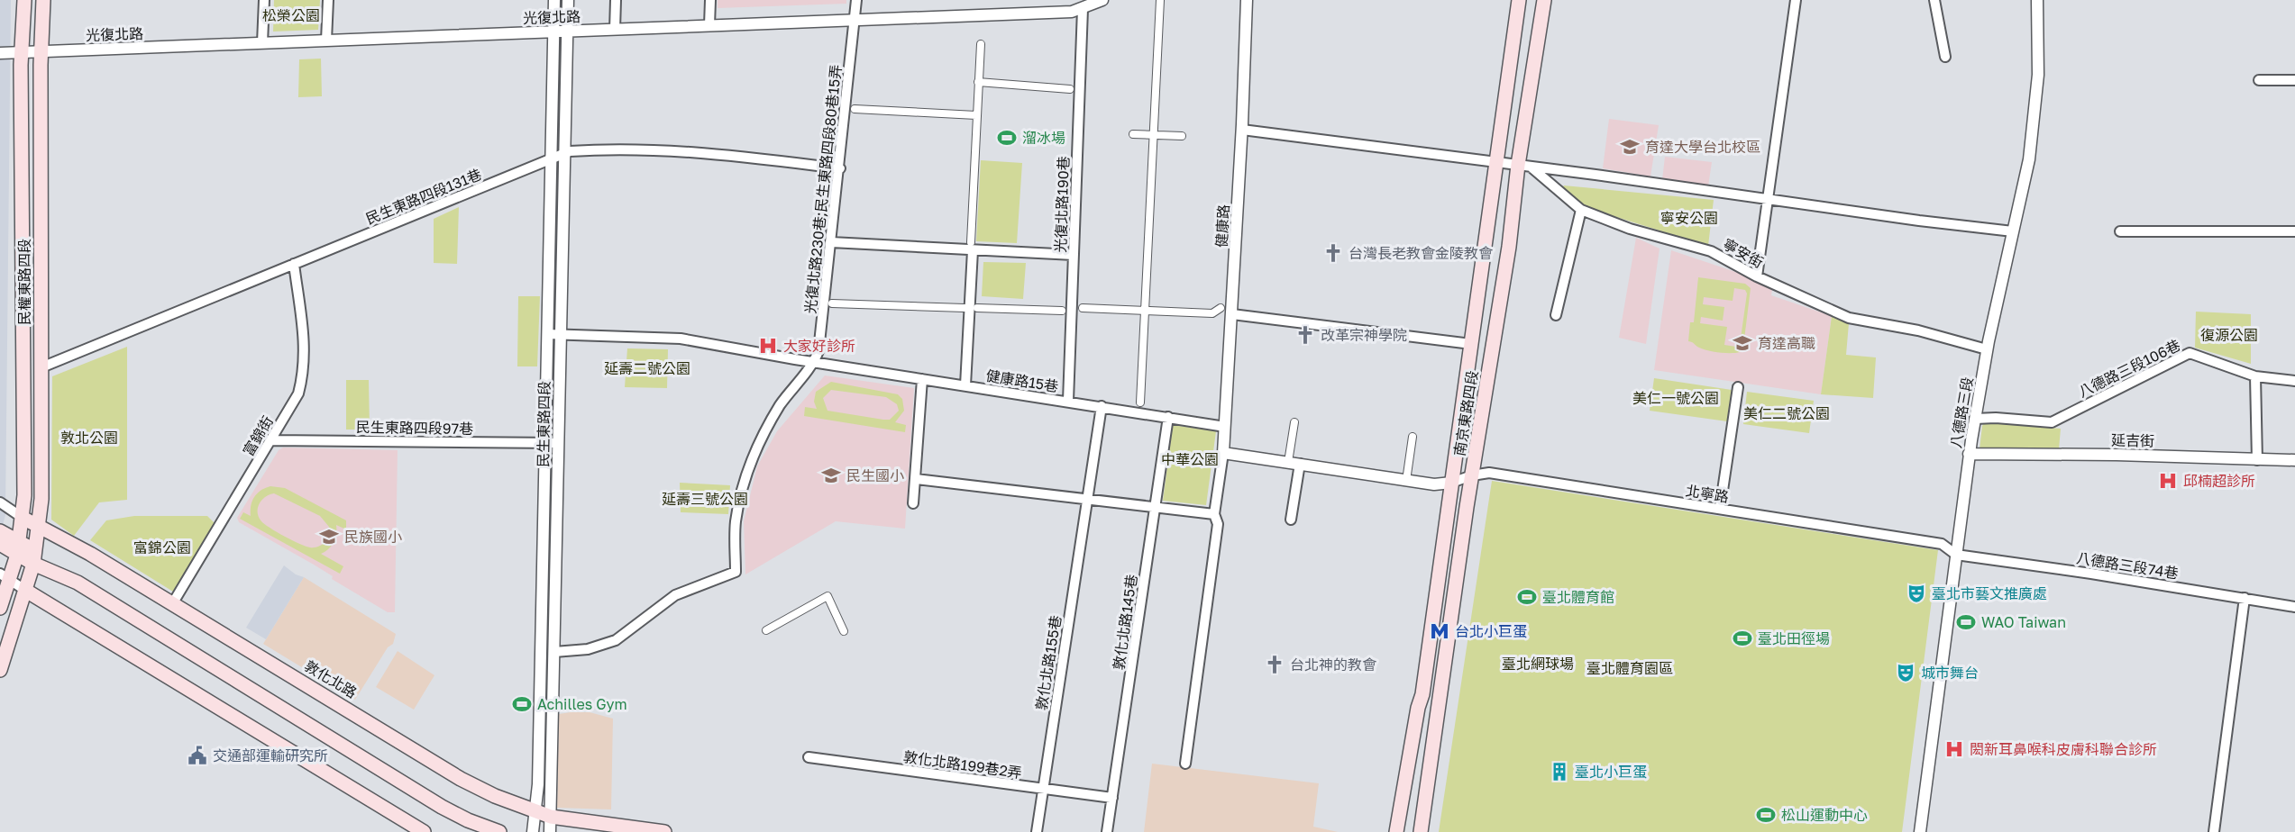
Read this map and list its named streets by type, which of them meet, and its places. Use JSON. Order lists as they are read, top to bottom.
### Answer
{
  "streets": {
    "main road": ["民權東路四段", "南京東路四段", "敦化北路"],
    "street": [
      "光復北路",
      "光復北路230巷;民生東路四段80巷15弄",
      "民生東路四段131巷",
      "光復北路190巷",
      "健康路",
      "寧安街",
      "八德路三段106巷",
      "健康路15巷",
      "八德路三段",
      "民生東路四段",
      "民生東路四段97巷",
      "富錦街",
      "延吉街",
      "北寧路",
      "八德路三段74巷",
      "敦化北路145巷",
      "敦化北路155巷",
      "敦化北路199巷2弄"
    ]
  },
  "crossings": [
    ["光復北路", "光復北路230巷;民生東路四段80巷15弄"],
    ["光復北路", "光復北路190巷"],
    ["光復北路", "民權東路四段"],
    ["光復北路", "民生東路四段"],
    ["光復北路230巷;民生東路四段80巷15弄", "民生東路四段131巷"],
    ["光復北路230巷;民生東路四段80巷15弄", "健康路15巷"],
    ["民生東路四段131巷", "民權東路四段"],
    ["民生東路四段131巷", "民生東路四段"],
    ["民生東路四段131巷", "富錦街"],
    ["光復北路190巷", "健康路15巷"],
    ["健康路", "健康路15巷"],
    ["寧安街", "八德路三段"],
    ["寧安街", "南京東路四段"],
    ["民權東路四段", "敦化北路"],
    ["八德路三段106巷", "八德路三段"],
    ["健康路15巷", "民生東路四段"],
    ["健康路15巷", "敦化北路145巷"],
    ["健康路15巷", "敦化北路155巷"],
    ["八德路三段", "延吉街"],
    ["八德路三段", "北寧路"],
    ["八德路三段", "八德路三段74巷"],
    ["南京東路四段", "北寧路"],
    ["民生東路四段", "民生東路四段97巷"],
    ["民生東路四段", "敦化北路"],
    ["民生東路四段97巷", "富錦街"],
    ["富錦街", "敦化北路"],
    ["北寧路", "八德路三段74巷"],
    ["敦化北路145巷", "敦化北路199巷2弄"],
    ["敦化北路155巷", "敦化北路199巷2弄"]
  ],
  "parks": [
    "松榮公園",
    "寧安公園",
    "復源公園",
    "延壽二號公園",
    "美仁一號公園",
    "美仁二號公園",
    "敦北公園",
    "中華公園",
    "延壽三號公園",
    "富錦公園",
    "臺北網球場",
    "臺北體育園區"
  ],
  "places": {
    "sports": [
      "溜冰場",
      "臺北體育館",
      "WAO Taiwan",
      "臺北田徑場",
      "Achilles Gym",
      "松山運動中心"
    ],
    "school or university": [
      "育達大學台北校區",
      "育達高職",
      "民生國小",
      "民族國小"
    ],
    "church": ["台灣長老教會金陵教會", "改革宗神學院", "台北神的教會"],
    "hospital": ["大家好診所", "邱楠超診所", "閎新耳鼻喉科皮膚科聯合診所"],
    "theatre": ["臺北市藝文推廣處", "城市舞台"],
    "metro station": ["台北小巨蛋"],
    "public building": ["交通部運輸研究所"],
    "building": ["臺北小巨蛋"]
  }
}
